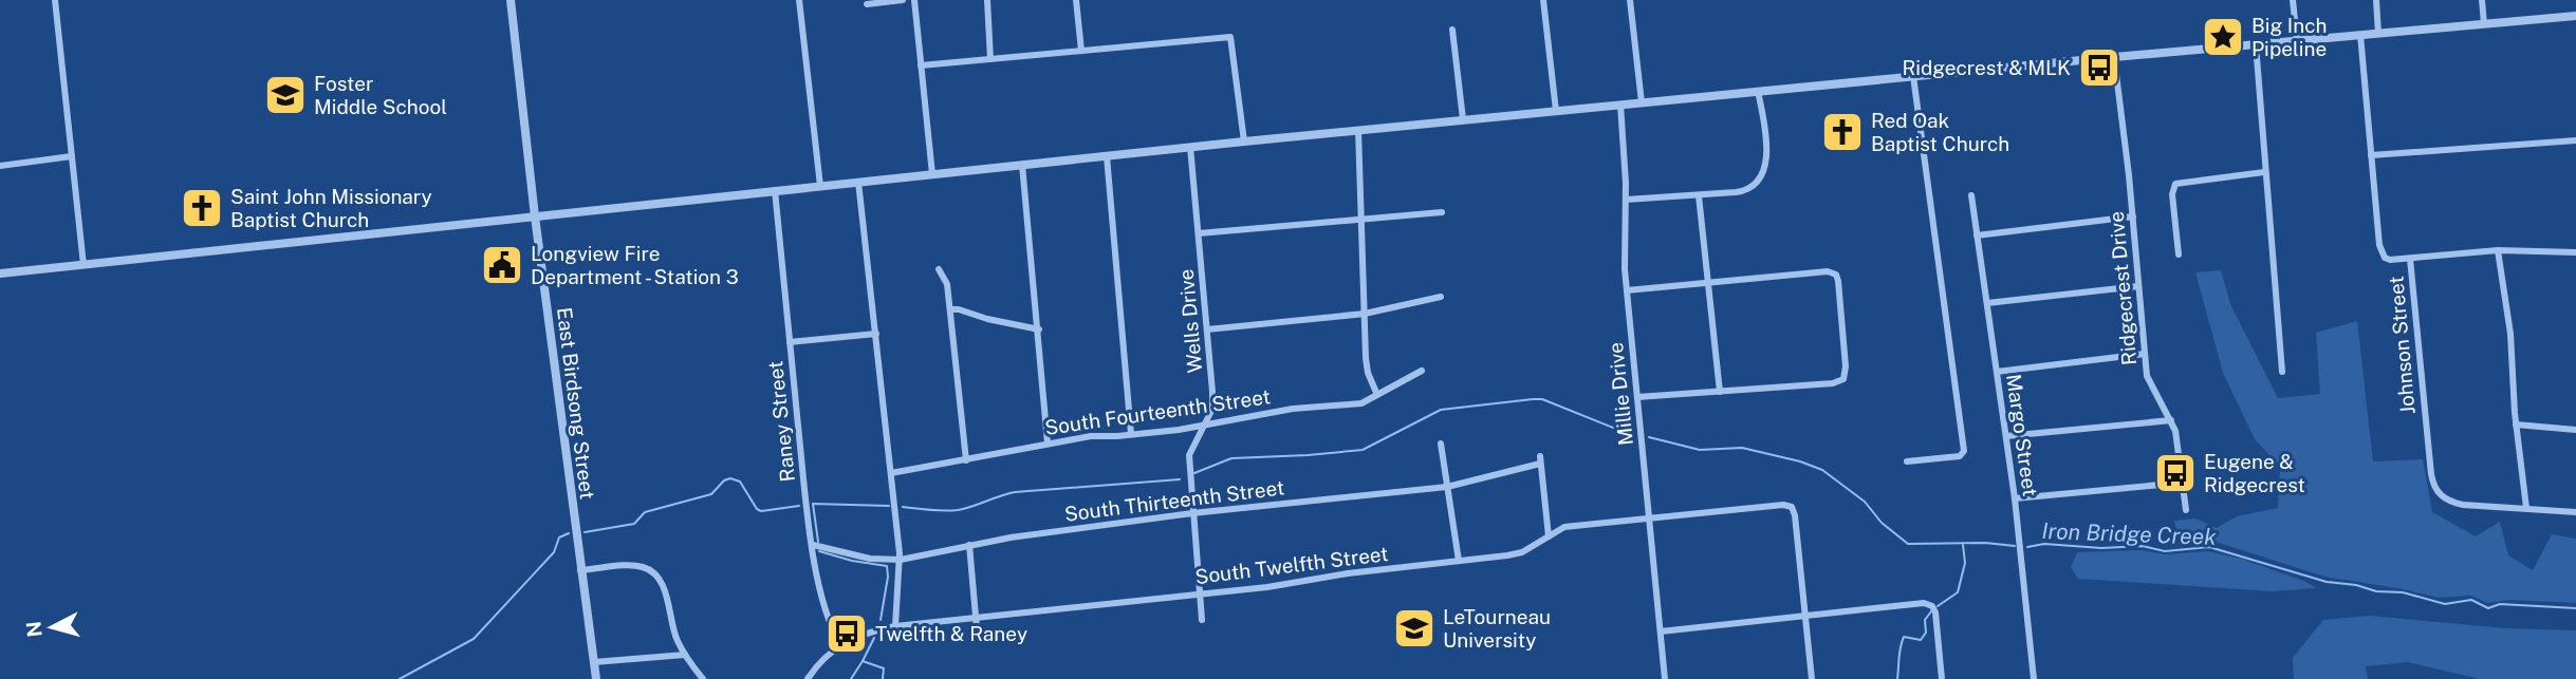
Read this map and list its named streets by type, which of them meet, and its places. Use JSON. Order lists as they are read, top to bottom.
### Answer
{
  "streets": {
    "street": [
      "Ridgecrest Drive",
      "Wells Drive",
      "Johnson Street",
      "Millie Drive",
      "East Birdsong Street",
      "South Fourteenth Street",
      "Raney Street",
      "Margo Street",
      "South Thirteenth Street",
      "South Twelfth Street"
    ]
  },
  "crossings": [
    ["Wells Drive", "South Fourteenth Street"],
    ["Wells Drive", "South Thirteenth Street"],
    ["Wells Drive", "South Twelfth Street"],
    ["Millie Drive", "South Twelfth Street"],
    ["Raney Street", "South Thirteenth Street"],
    ["Raney Street", "South Twelfth Street"],
    ["South Thirteenth Street", "South Twelfth Street"]
  ],
  "water": ["Iron Bridge Creek"],
  "places": {
    "place": ["Big Inch Pipeline"],
    "bus stop": ["Ridgecrest & MLK", "Eugene & Ridgecrest", "Twelfth & Raney"],
    "school or university": ["Foster Middle School", "LeTourneau University"],
    "church": ["Red Oak Baptist Church", "Saint John Missionary Baptist Church"],
    "public building": ["Longview Fire Department - Station 3"]
  },
  "north": "left"
}
